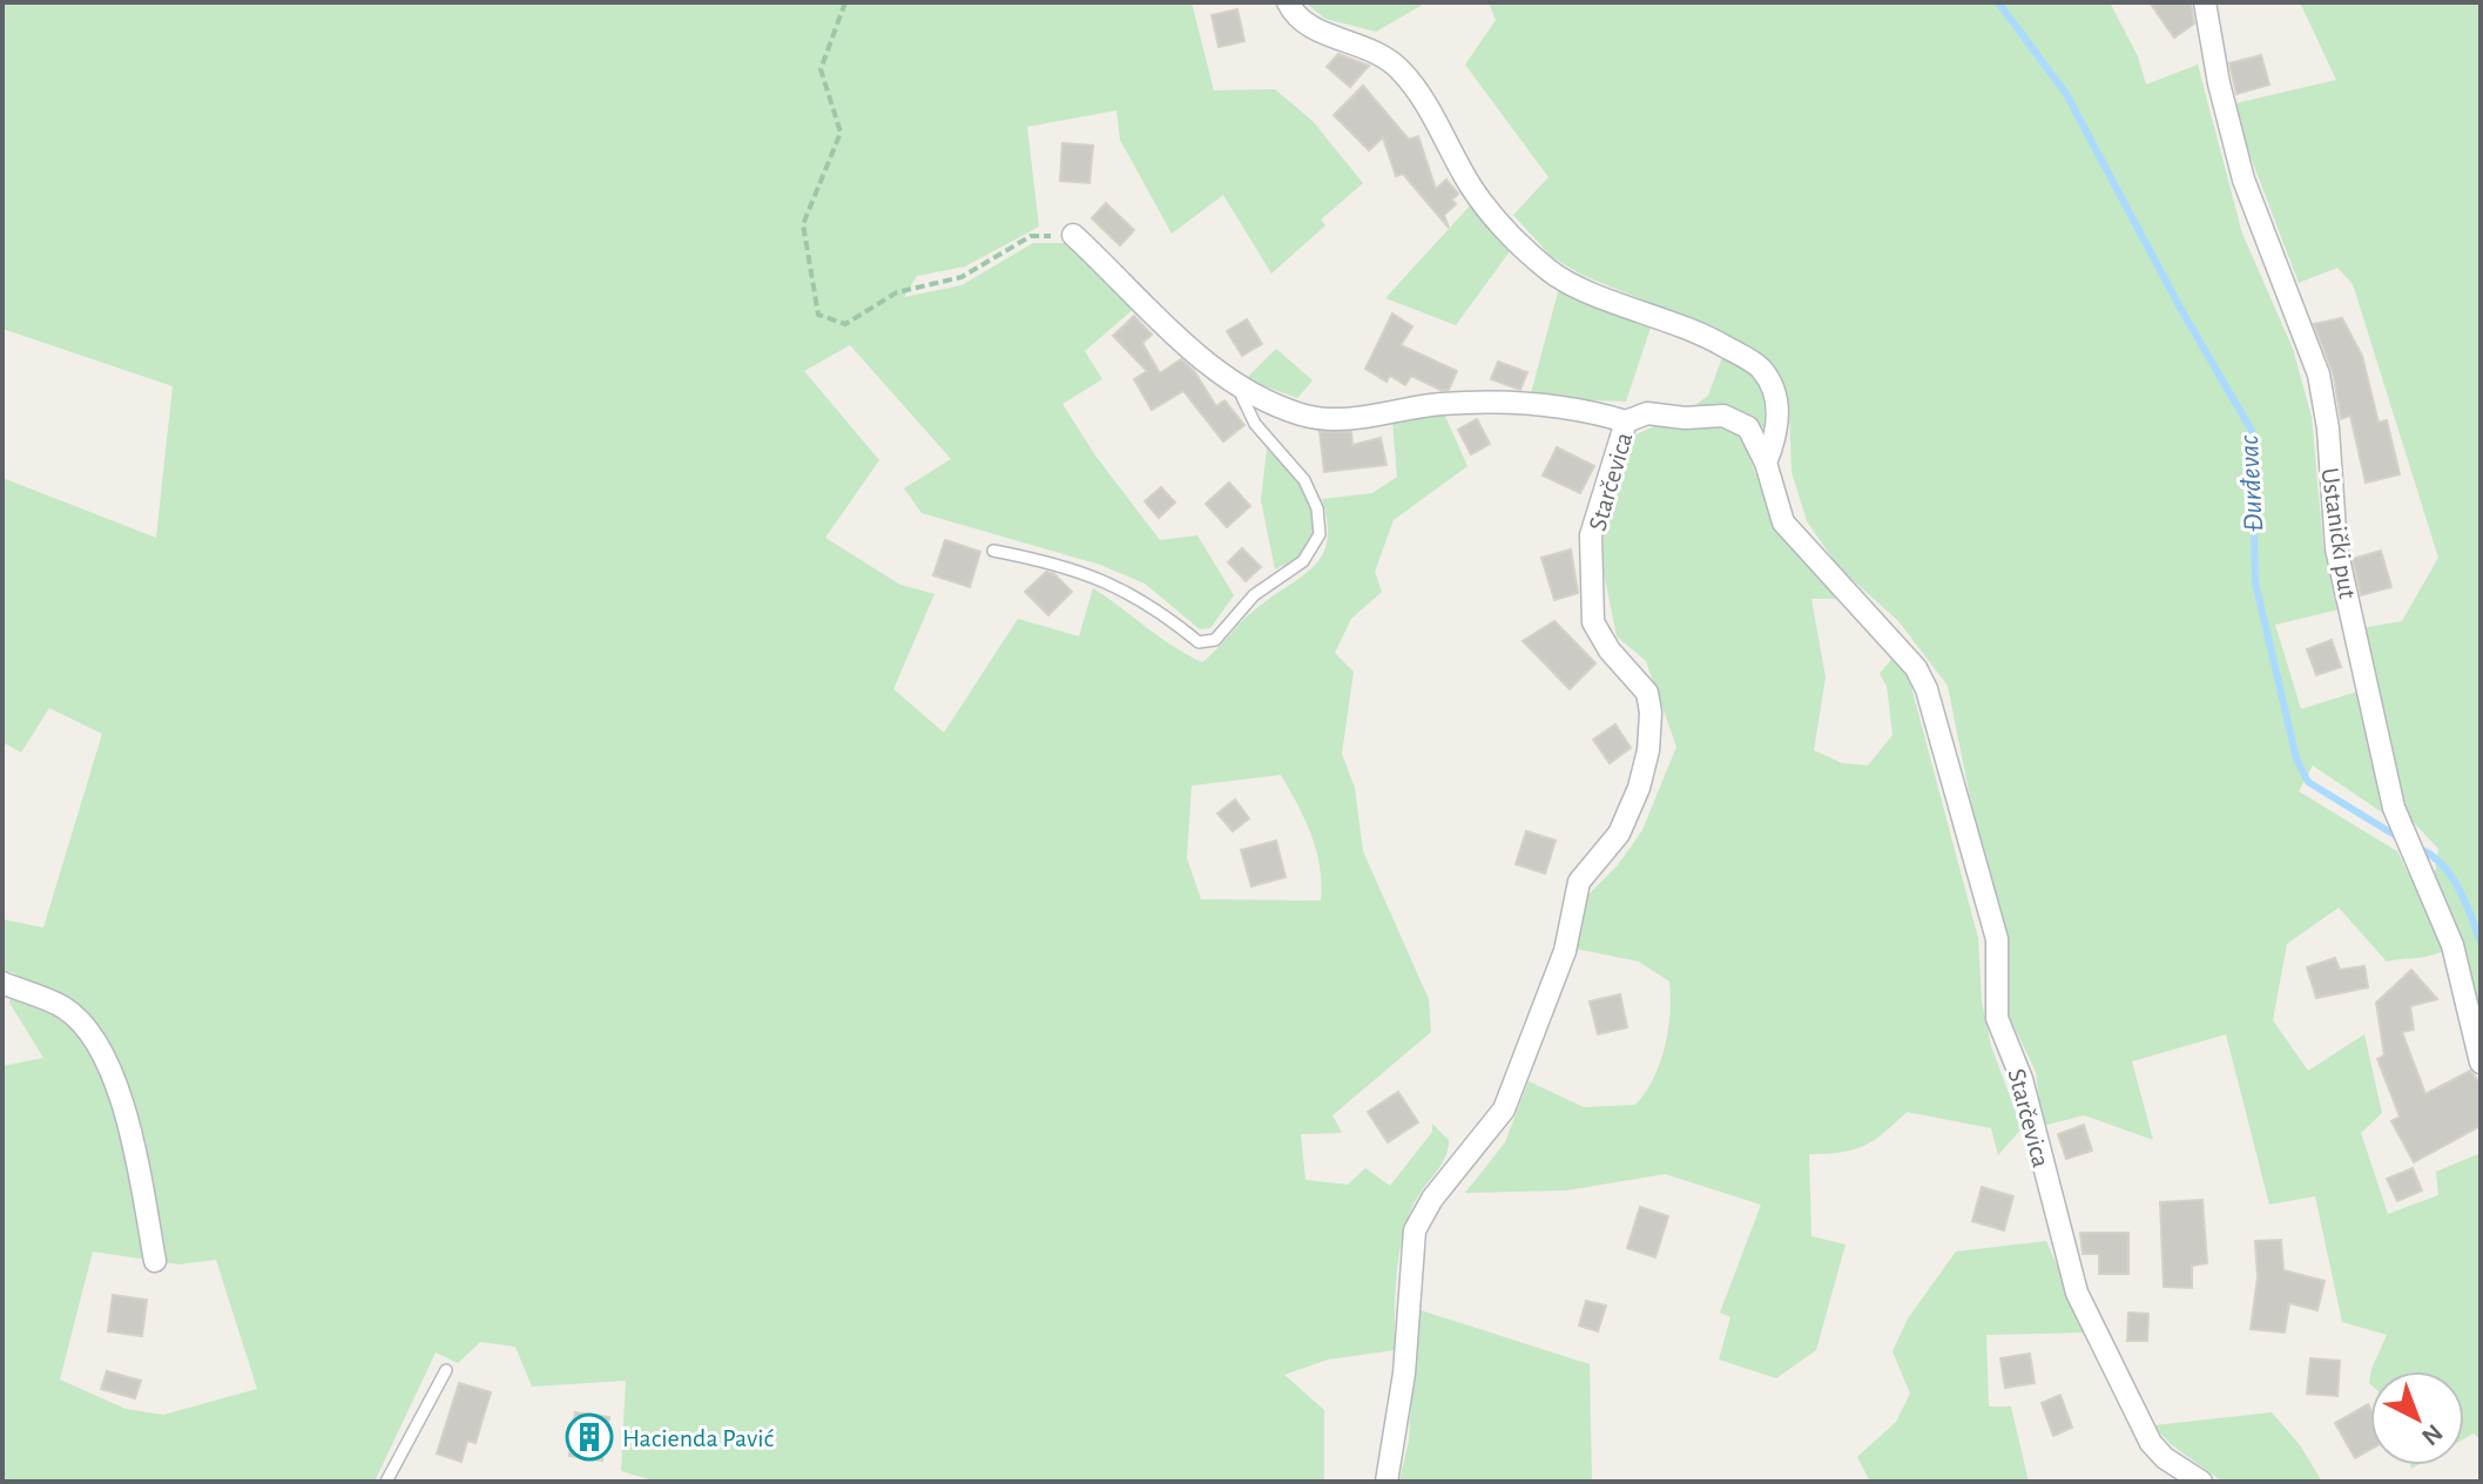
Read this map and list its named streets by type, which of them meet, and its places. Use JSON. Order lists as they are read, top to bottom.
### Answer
{
  "streets": {
    "street": ["Starčevica", "Ustanički put"]
  },
  "water": ["Đurđevac"],
  "places": {
    "building": ["Hacienda Pavić"]
  },
  "north": "bottom right"
}
